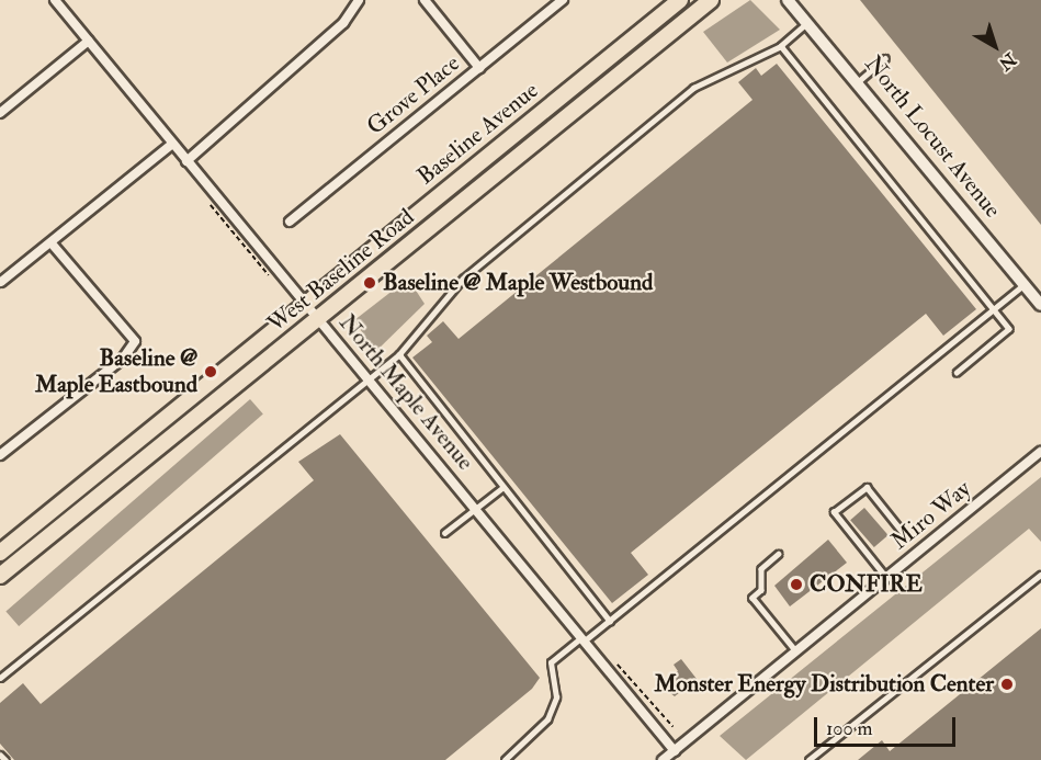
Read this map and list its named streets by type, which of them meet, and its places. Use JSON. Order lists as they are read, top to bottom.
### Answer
{
  "streets": {
    "main road": ["Baseline Avenue", "West Baseline Road"],
    "street": [
      "Grove Place",
      "North Locust Avenue",
      "North Maple Avenue",
      "Miro Way"
    ]
  },
  "crossings": [
    ["Baseline Avenue", "West Baseline Road"],
    ["Baseline Avenue", "North Maple Avenue"],
    ["West Baseline Road", "North Maple Avenue"],
    ["North Maple Avenue", "Miro Way"]
  ],
  "places": [
    "Baseline @ Maple Westbound",
    "Baseline @ Maple Eastbound",
    "CONFIRE",
    "Monster Energy Distribution Center"
  ],
  "scale_bar": "100 m",
  "north": "bottom right"
}
